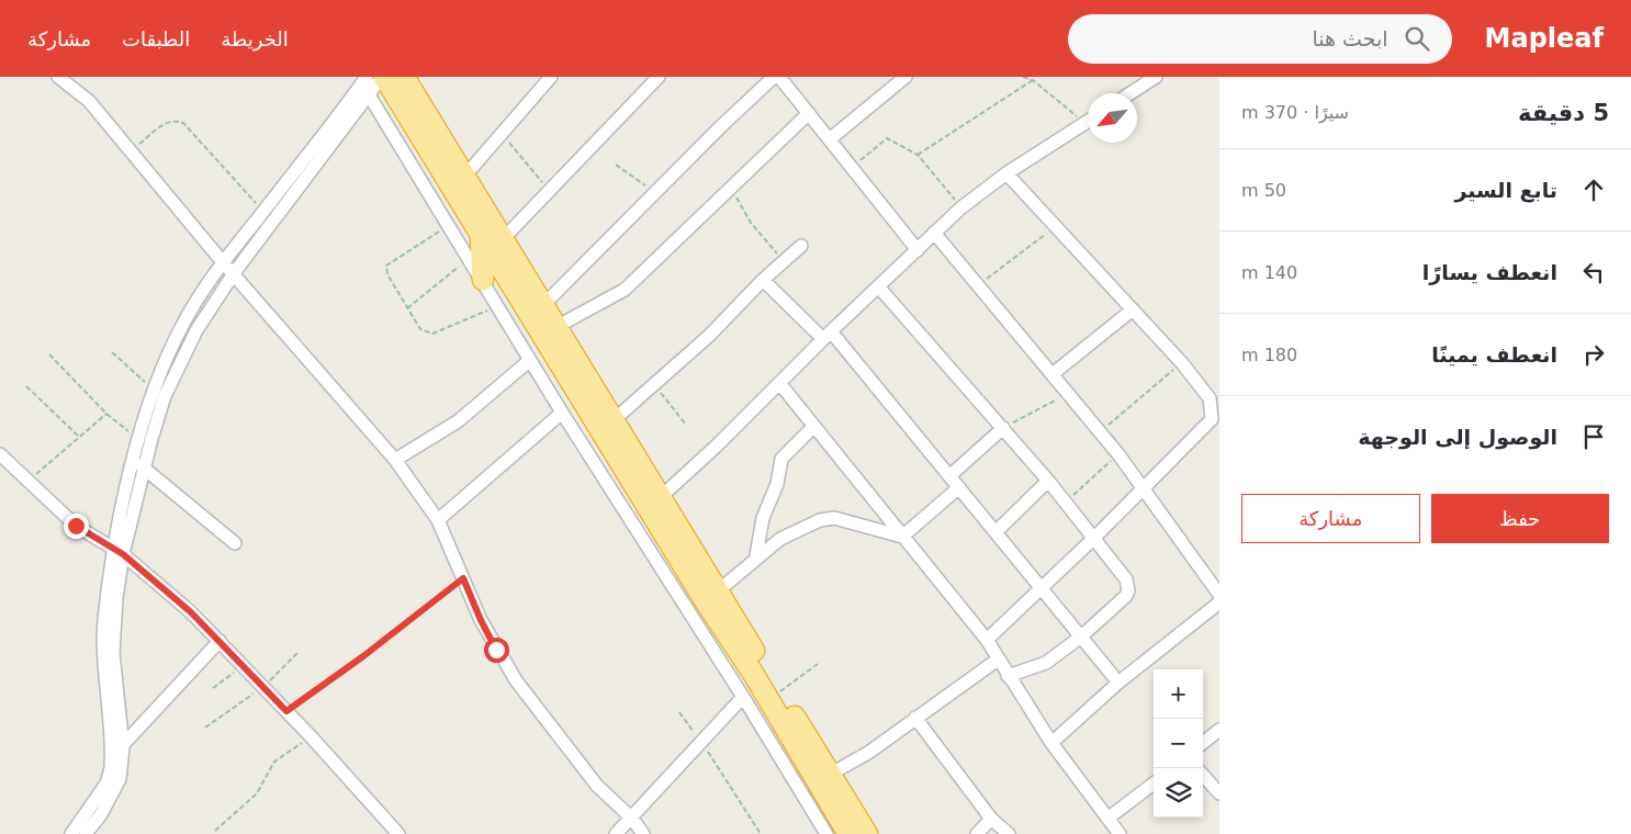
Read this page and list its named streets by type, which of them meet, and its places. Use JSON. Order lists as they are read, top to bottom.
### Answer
{
  "north": "bottom left",
  "page": {
    "header": "Mapleaf",
    "search": "ابحث هنا",
    "nav": ["الخريطة", "الطبقات", "مشاركة"],
    "heading": ["5 دقيقة", "سيرًا · 370 m"],
    "list": [
      ["تابع السير", "50 m"],
      ["انعطف يسارًا", "140 m"],
      ["انعطف يمينًا", "180 m"],
      "الوصول إلى الوجهة"
    ],
    "buttons": ["حفظ", "مشاركة"],
    "map_buttons": ["+", "−"]
  }
}
